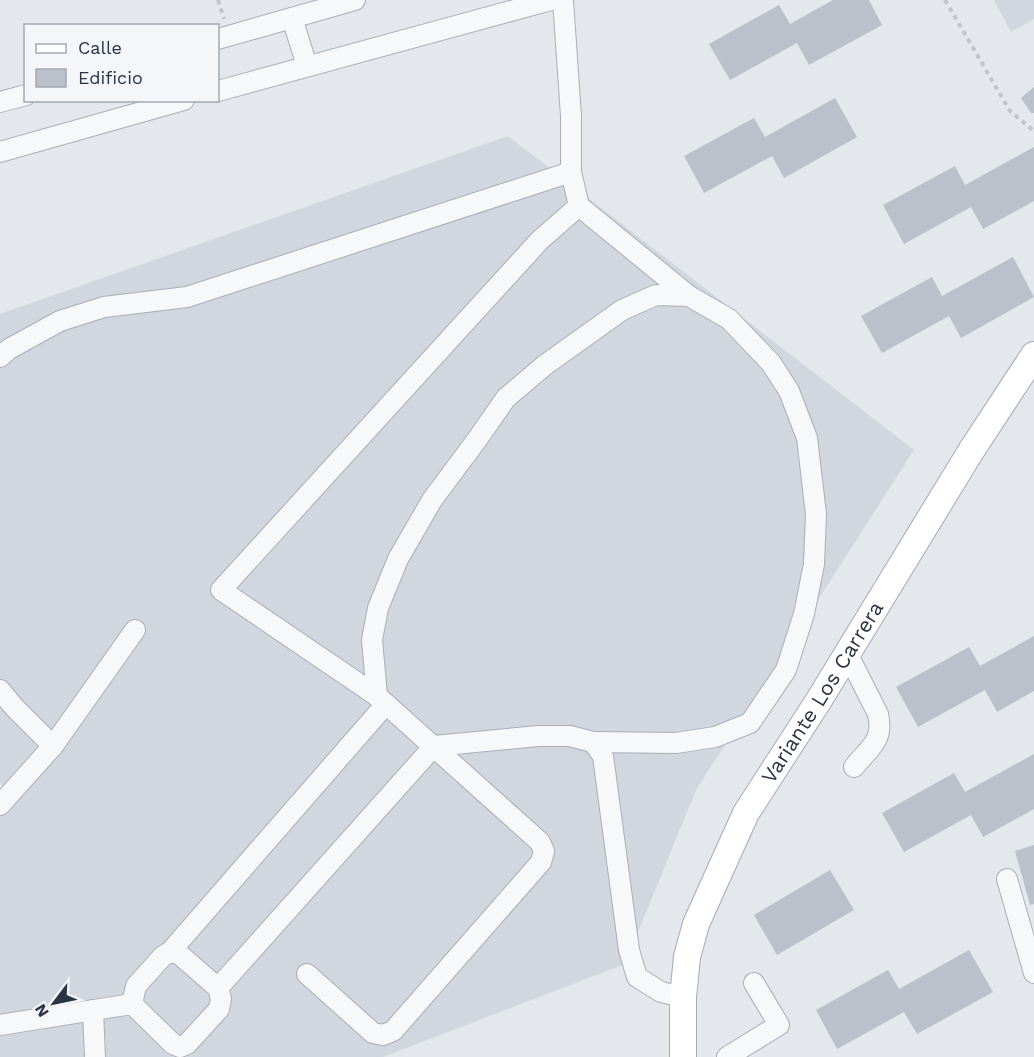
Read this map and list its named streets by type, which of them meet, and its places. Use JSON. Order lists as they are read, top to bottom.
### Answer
{
  "streets": {
    "main road": ["Variante Los Carrera"]
  },
  "legend": ["Calle", "Edificio"],
  "north": "bottom left"
}
